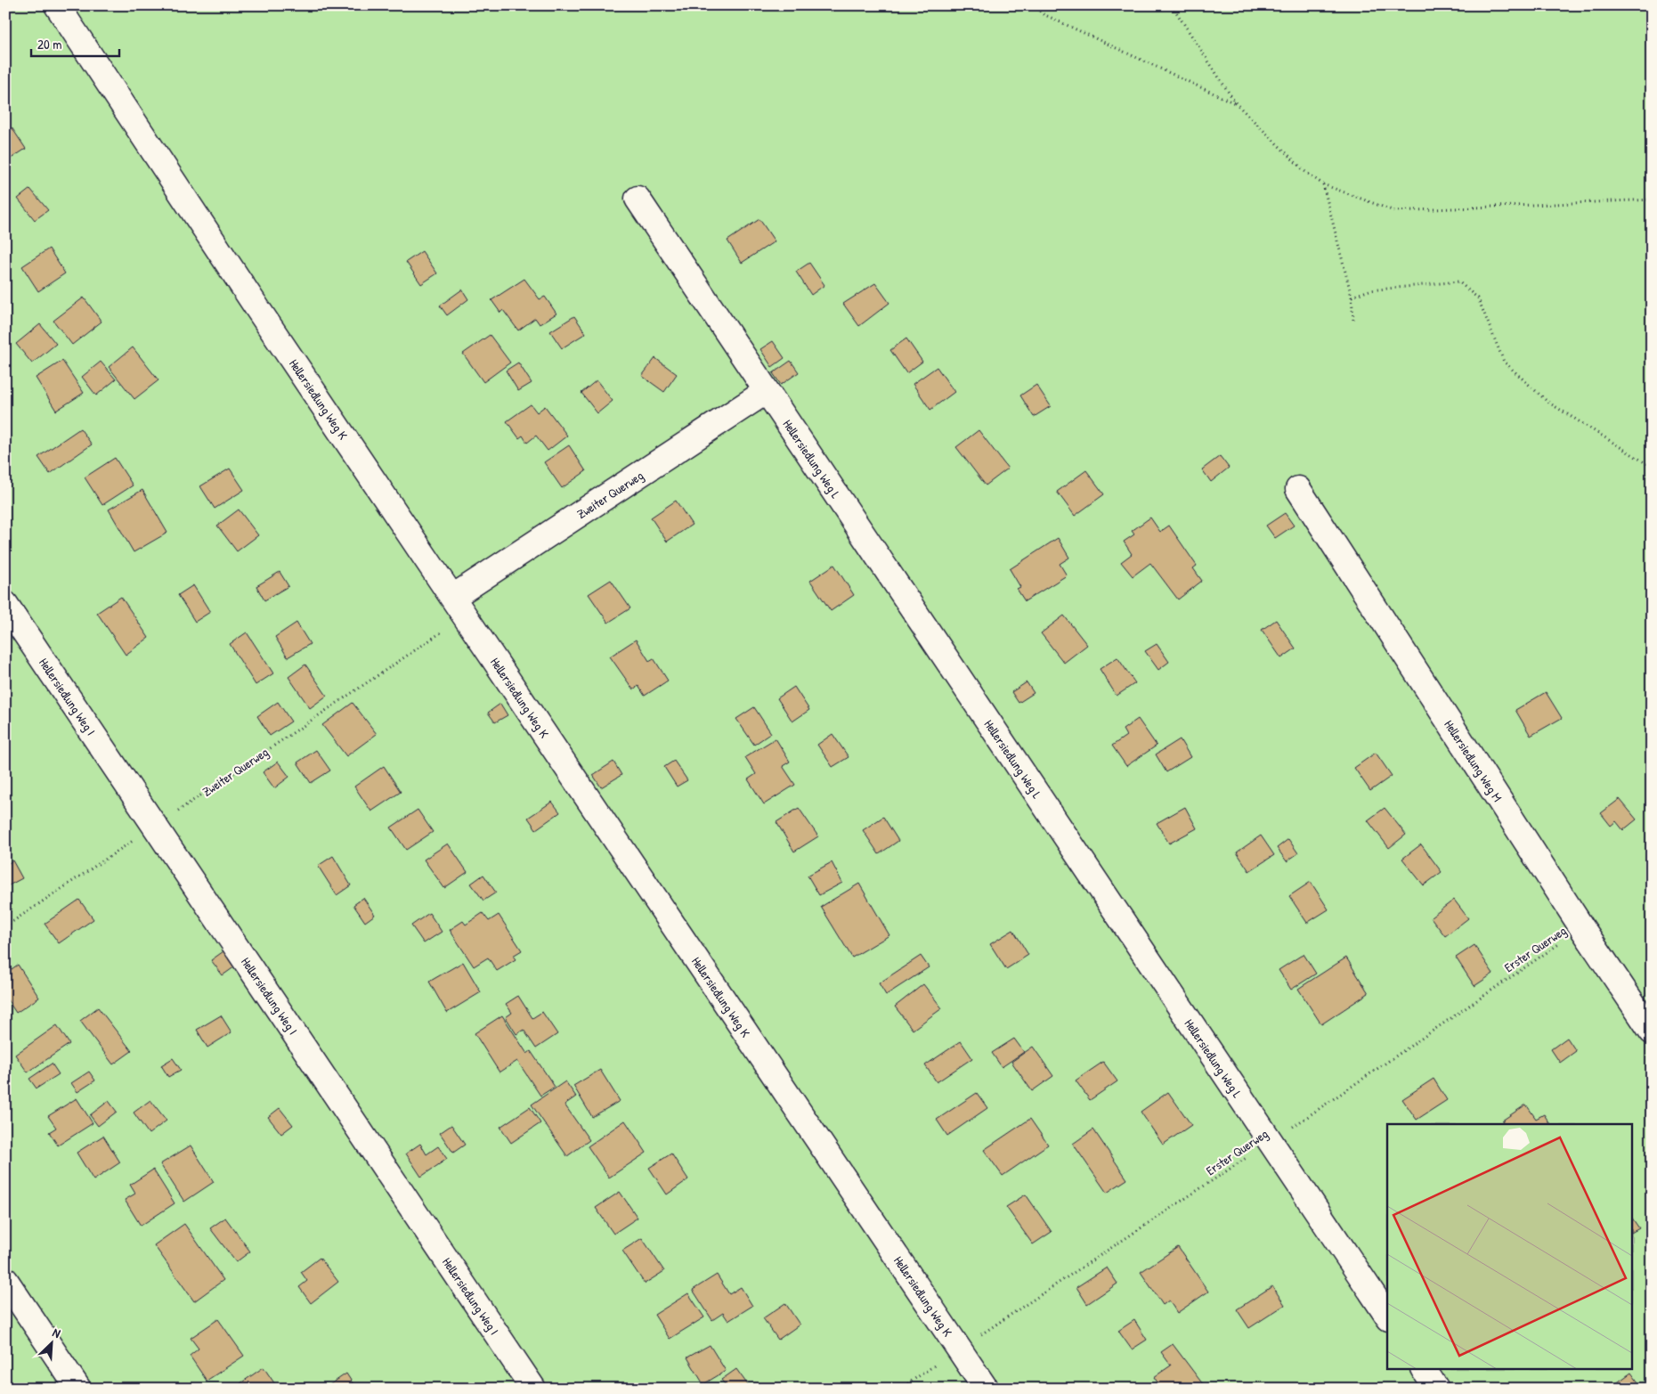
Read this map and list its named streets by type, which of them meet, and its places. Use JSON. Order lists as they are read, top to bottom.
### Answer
{
  "streets": {
    "lane": [
      "Hellersiedlung Weg K",
      "Hellersiedlung Weg L",
      "Zweiter Querweg",
      "Hellersiedlung Weg I",
      "Hellersiedlung Weg M"
    ],
    "path": ["Erster Querweg"]
  },
  "crossings": [
    ["Hellersiedlung Weg K", "Zweiter Querweg"],
    ["Hellersiedlung Weg K", "Erster Querweg"],
    ["Hellersiedlung Weg L", "Zweiter Querweg"],
    ["Hellersiedlung Weg L", "Erster Querweg"],
    ["Zweiter Querweg", "Hellersiedlung Weg I"],
    ["Hellersiedlung Weg M", "Erster Querweg"]
  ],
  "scale_bar": "20 m",
  "north": "top right"
}
